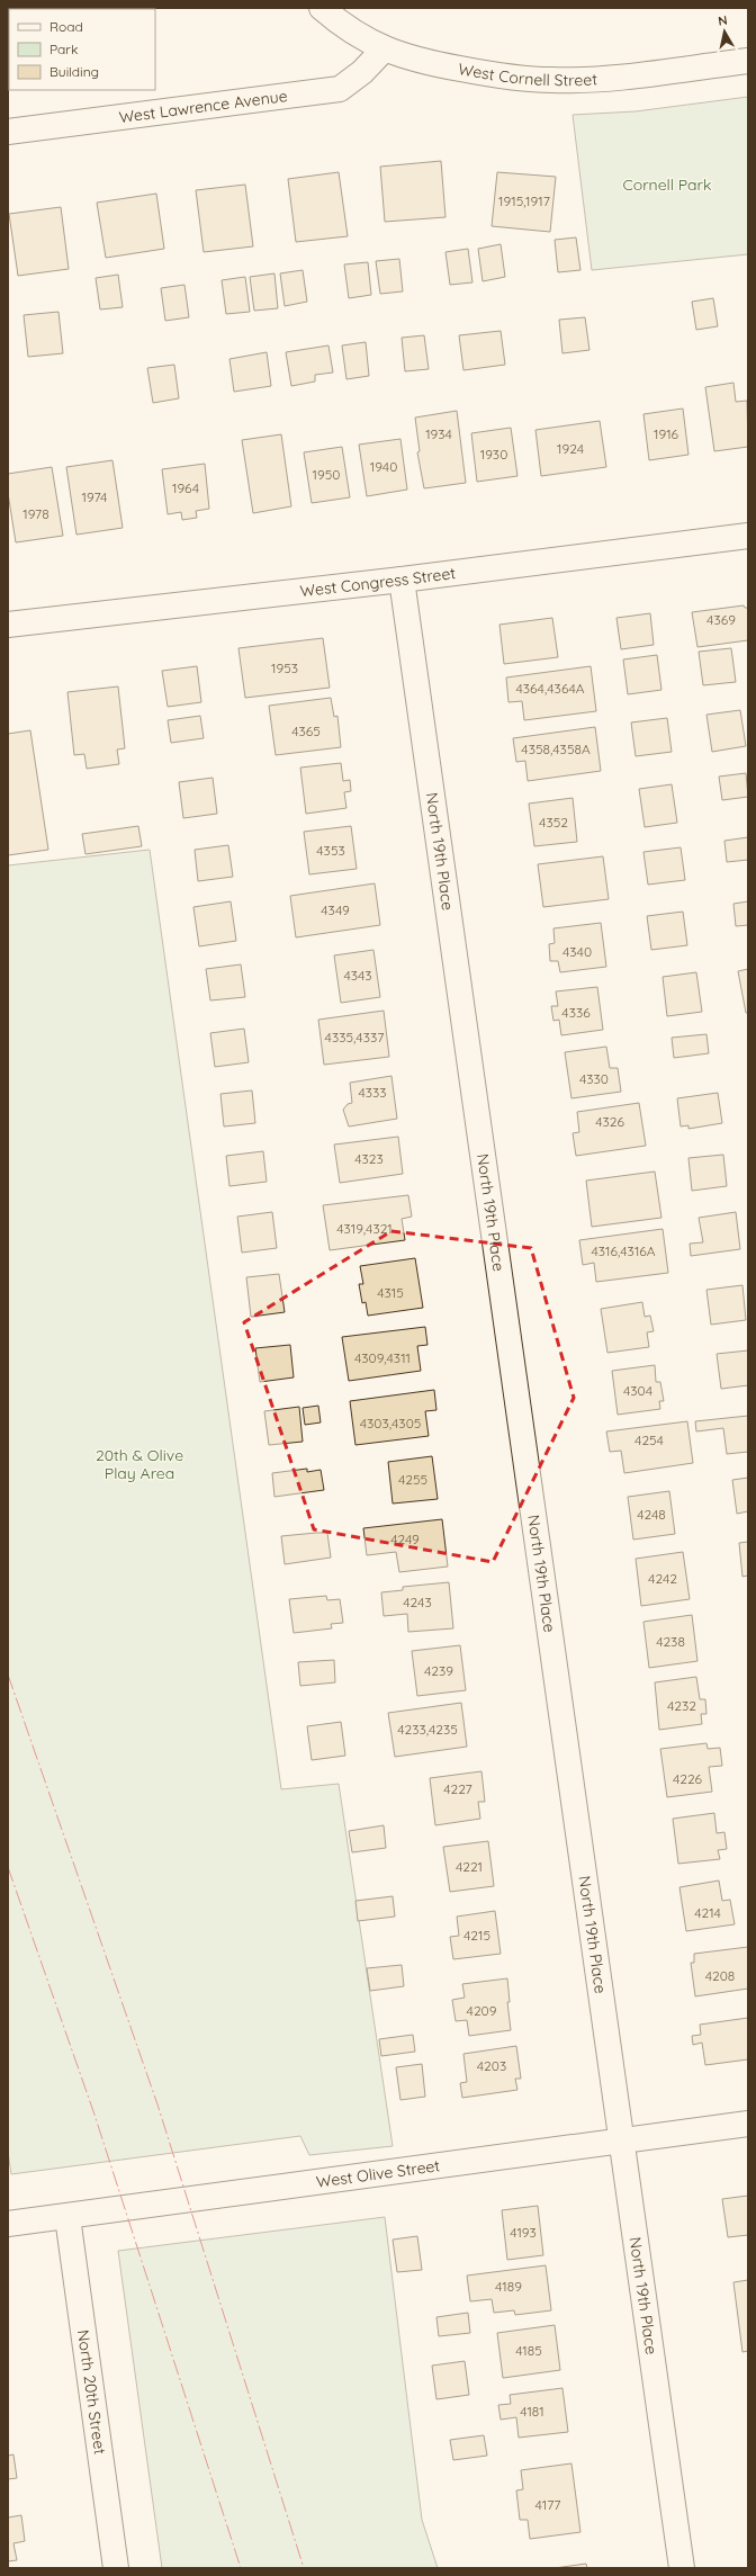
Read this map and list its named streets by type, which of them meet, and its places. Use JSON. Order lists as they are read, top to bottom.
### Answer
{
  "streets": {
    "street": [
      "West Cornell Street",
      "West Lawrence Avenue",
      "West Congress Street",
      "North 19th Place",
      "West Olive Street",
      "North 20th Street"
    ]
  },
  "crossings": [
    ["West Cornell Street", "West Lawrence Avenue"],
    ["West Congress Street", "North 19th Place"],
    ["North 19th Place", "West Olive Street"],
    ["West Olive Street", "North 20th Street"]
  ],
  "parks": ["Cornell Park", "20th & Olive Play Area"],
  "house_numbers": [
    "1915,1917",
    "1934",
    "1916",
    "1924",
    "1930",
    "1940",
    "1950",
    "1964",
    "1974",
    "1978",
    "4369",
    "1953",
    "4364,4364A",
    "4365",
    "4358,4358A",
    "4352",
    "4353",
    "4349",
    "4340",
    "4343",
    "4336",
    "4335,4337",
    "4330",
    "4333",
    "4326",
    "4323",
    "4319,4321",
    "4316,4316A",
    "4315",
    "4309,4311",
    "4304",
    "4303,4305",
    "4254",
    "4255",
    "4248",
    "4249",
    "4242",
    "4243",
    "4238",
    "4239",
    "4232",
    "4233,4235",
    "4226",
    "4227",
    "4221",
    "4214",
    "4215",
    "4208",
    "4209",
    "4203",
    "4193",
    "4189",
    "4185",
    "4181",
    "4177"
  ],
  "legend": ["Road", "Park", "Building"],
  "north": "top"
}
